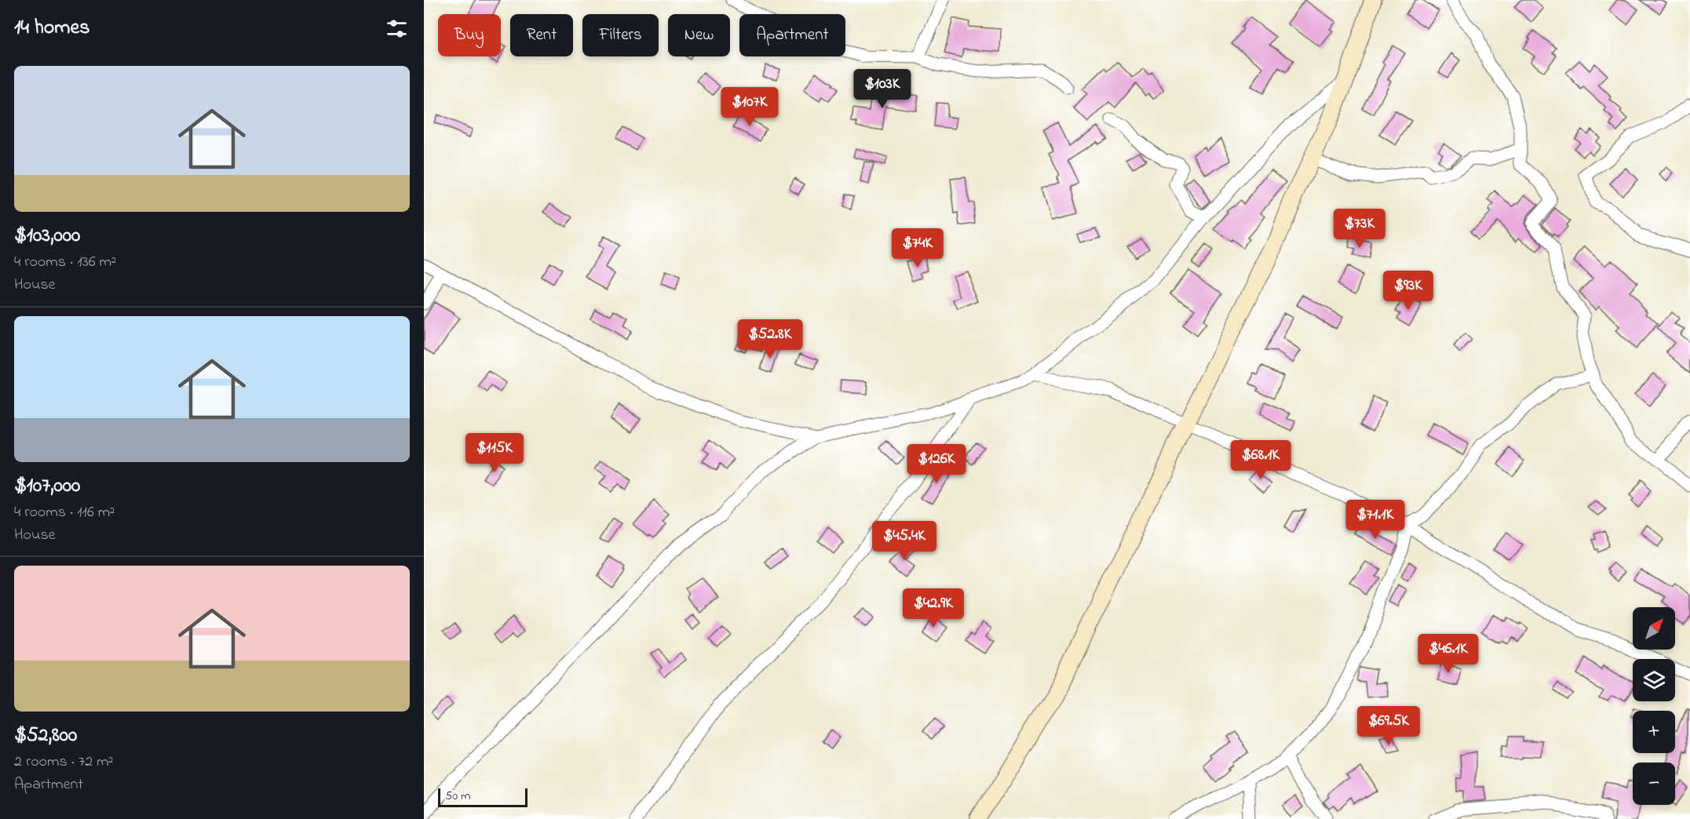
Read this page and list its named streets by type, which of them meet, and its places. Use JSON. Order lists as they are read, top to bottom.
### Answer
{
  "scale_bar": "50 m",
  "north": "top right",
  "page": {
    "heading": "14 homes",
    "chip": [
      "Buy",
      "Rent",
      "Filters",
      "New",
      "Apartment"
    ],
    "list": [
      {
        "name": "$103,000",
        "note": "4 rooms · 136 m² · House"
      },
      {
        "name": "$107,000",
        "note": "4 rooms · 116 m² · House"
      },
      {
        "name": "$52,800",
        "note": "2 rooms · 72 m² · Apartment"
      }
    ],
    "price": [
      "$103K",
      "$107K",
      "$73K",
      "$74K",
      "$93K",
      "$52.8K",
      "$115K",
      "$68.1K",
      "$126K",
      "$71.1K",
      "$45.4K",
      "$42.9K",
      "$46.1K",
      "$69.5K"
    ],
    "map_buttons": ["+", "−"],
    "scale": "50 m"
  }
}
